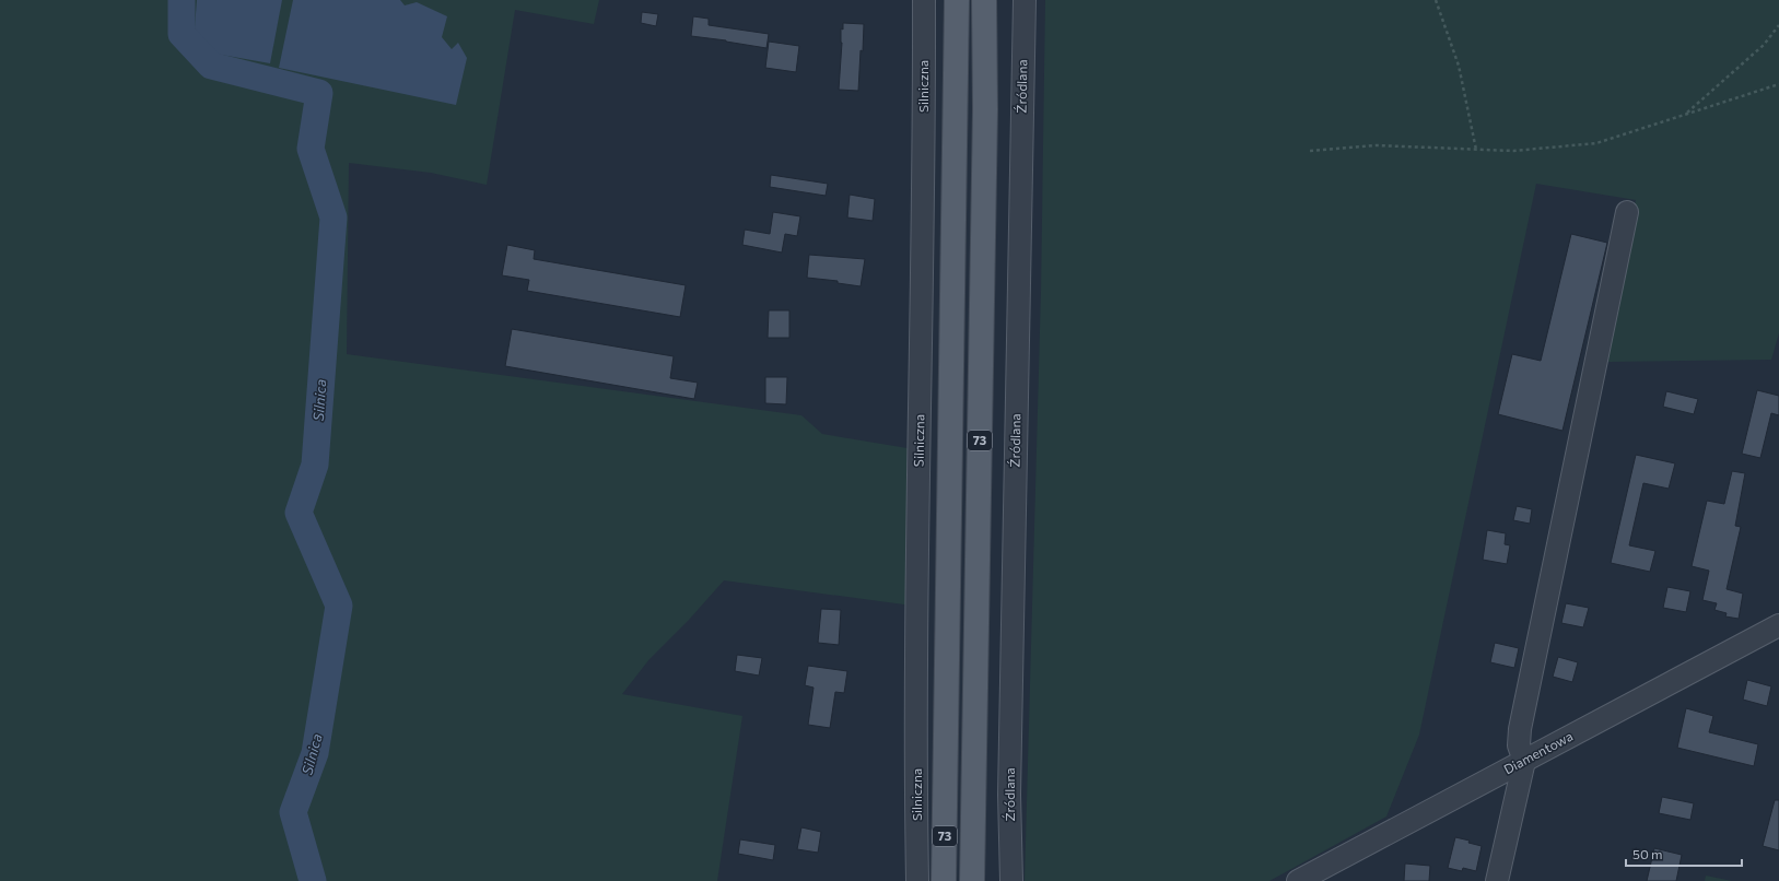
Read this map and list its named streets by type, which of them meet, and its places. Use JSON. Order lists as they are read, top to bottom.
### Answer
{
  "streets": {
    "main road": ["73"],
    "street": ["Silniczna", "Źródlana", "Diamentowa"]
  },
  "water": ["Silnica"],
  "scale_bar": "50 m"
}
